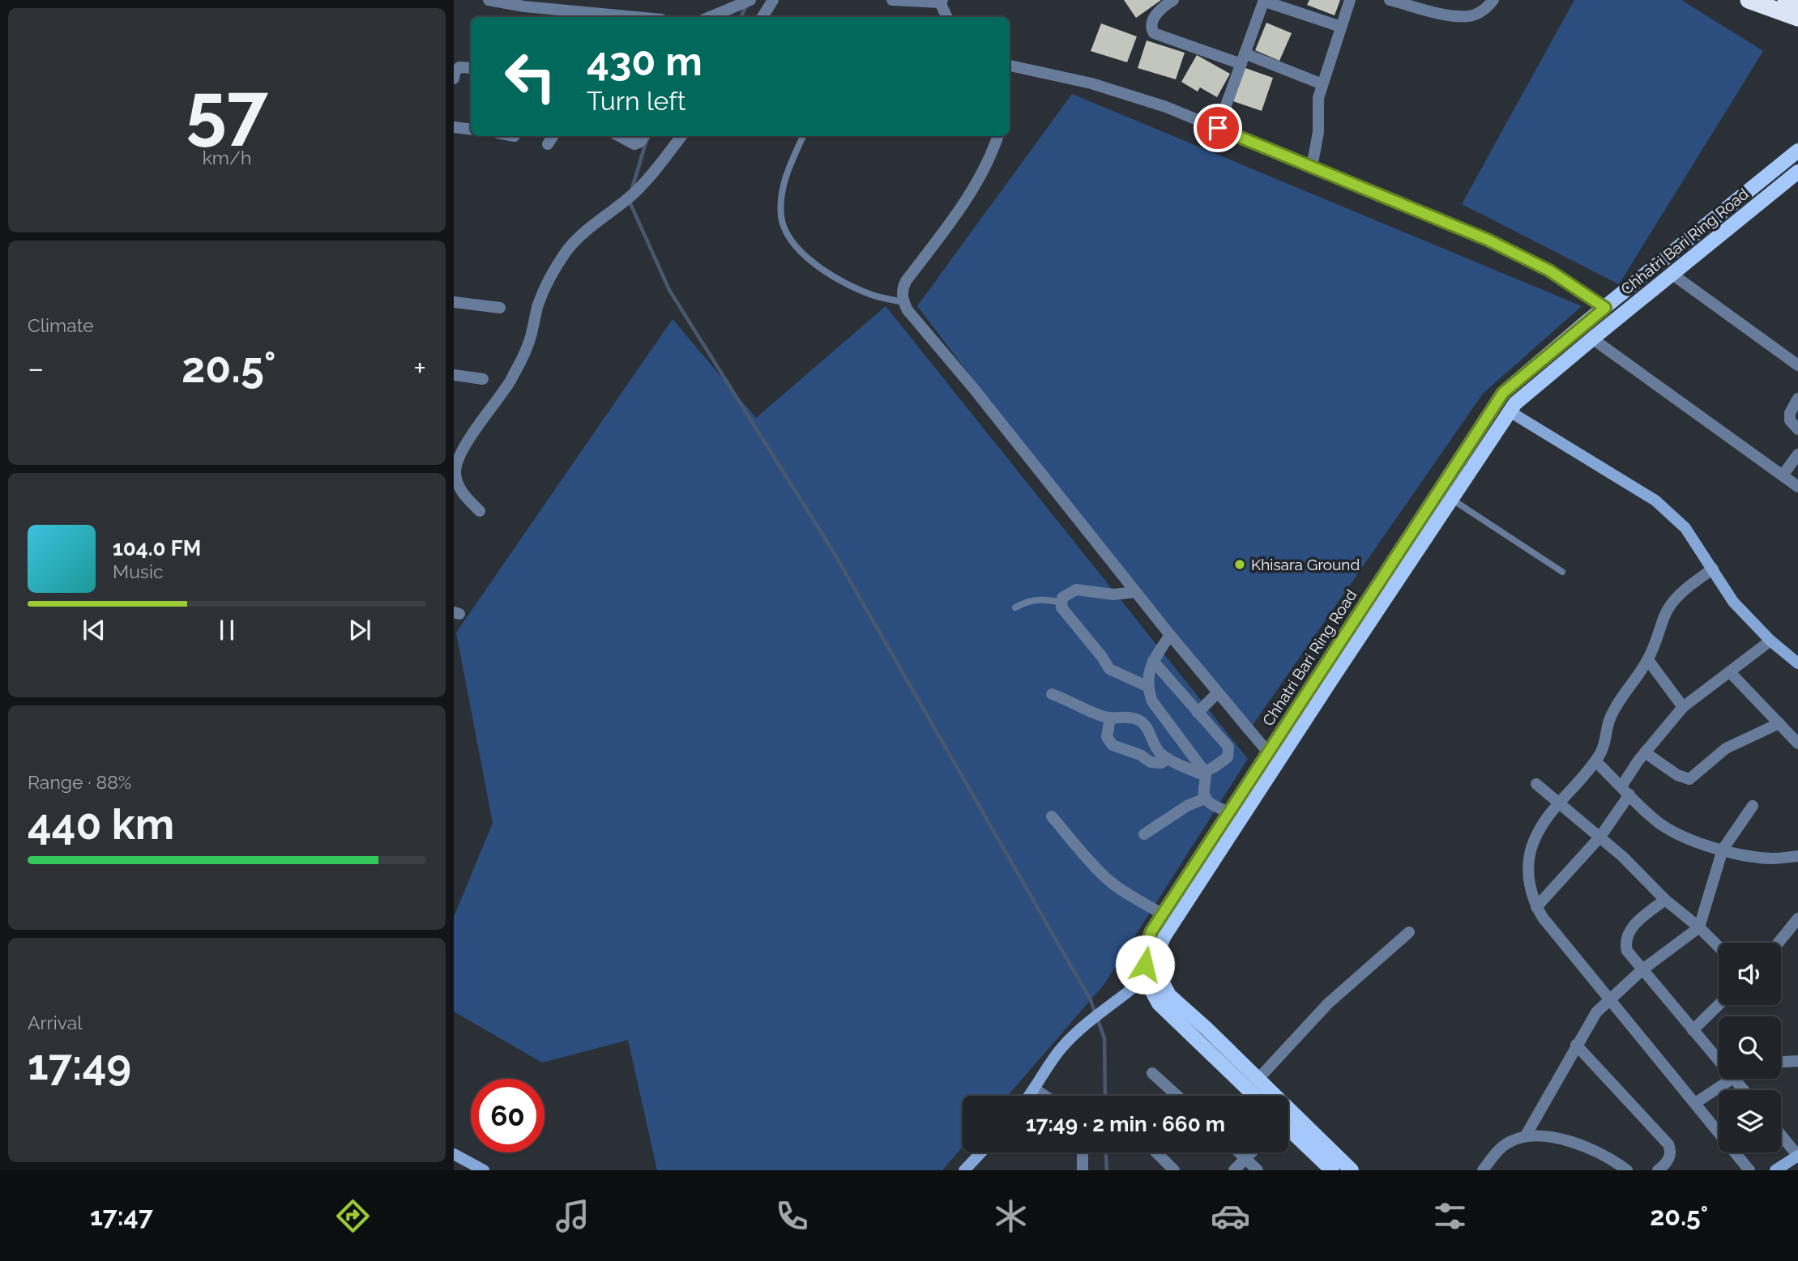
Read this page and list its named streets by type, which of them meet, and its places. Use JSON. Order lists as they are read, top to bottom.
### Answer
{
  "streets": {
    "main road": ["Chhatri Bari Ring Road"]
  },
  "places": ["Khisara Ground"],
  "page": {
    "tile": [
      ["57", "km/h"],
      "Climate",
      ["Range · 88%", "440 km"],
      ["Arrival", "17:49"]
    ],
    "turn": ["430 m", "Turn left"],
    "heat": ["−", "20.5°", "+"],
    "song": ["104.0 FM", "Music"],
    "limit": "60",
    "trip": "17:49 · 2 min · 660 m",
    "tabs": ["17:47", "20.5°"]
  }
}
